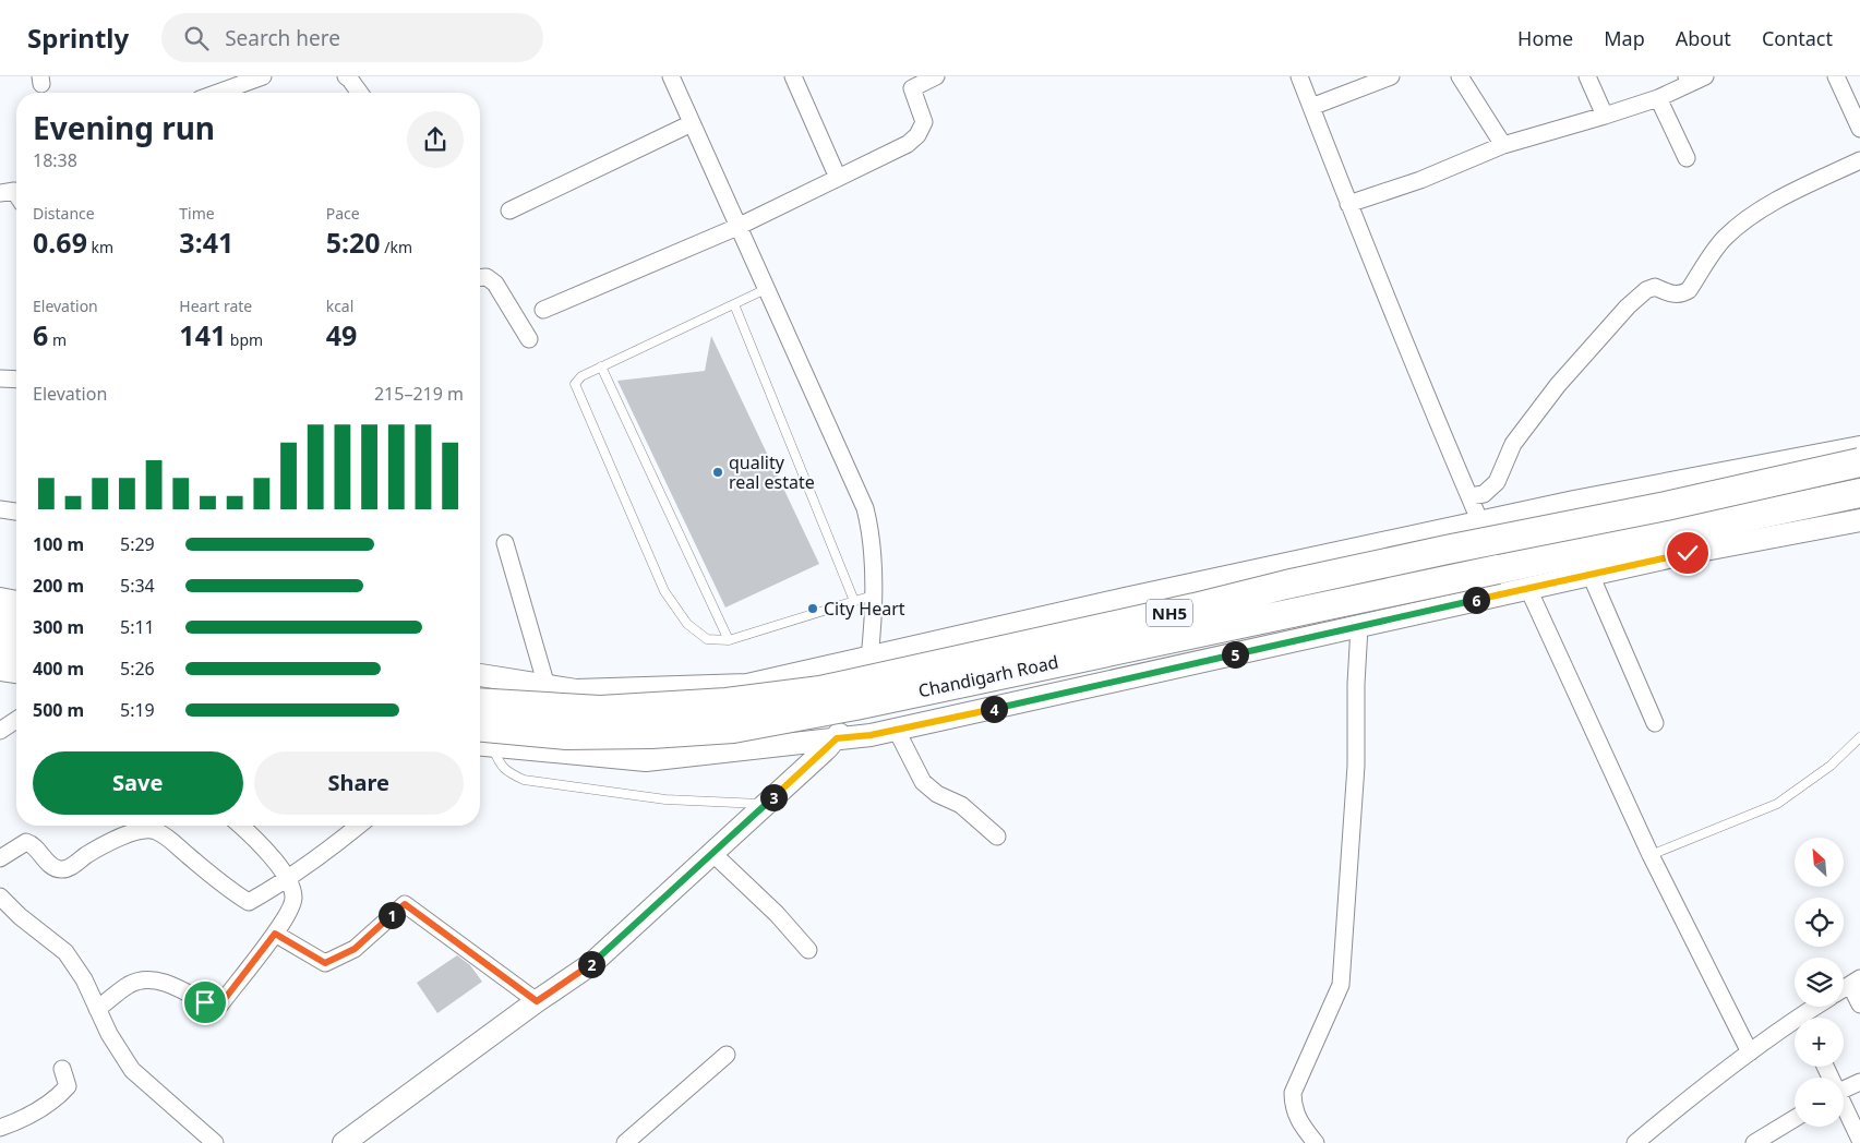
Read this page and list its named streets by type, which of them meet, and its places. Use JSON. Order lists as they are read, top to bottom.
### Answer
{
  "streets": {
    "highway": ["NH5", "Chandigarh Road"]
  },
  "places": ["quality real estate", "City Heart"],
  "north": "top left",
  "page": {
    "header": "Sprintly",
    "search": "Search here",
    "nav": [
      "Home",
      "Map",
      "About",
      "Contact"
    ],
    "heading": ["Evening run", "18:38"],
    "stats": [
      ["Distance", "0.69 km"],
      ["Time", "3:41"],
      ["Pace", "5:20 /km"],
      ["Elevation", "6 m"],
      ["Heart rate", "141 bpm"],
      ["kcal", "49"]
    ],
    "chart": ["Elevation", "215–219 m"],
    "list": [
      {
        "name": "100 m",
        "note": "5:29"
      },
      {
        "name": "200 m",
        "note": "5:34"
      },
      {
        "name": "300 m",
        "note": "5:11"
      },
      {
        "name": "400 m",
        "note": "5:26"
      },
      {
        "name": "500 m",
        "note": "5:19"
      }
    ],
    "pins": [
      "6",
      "5",
      "4",
      "3",
      "1",
      "2"
    ],
    "buttons": ["Save", "Share"],
    "map_buttons": ["+", "−"]
  }
}
